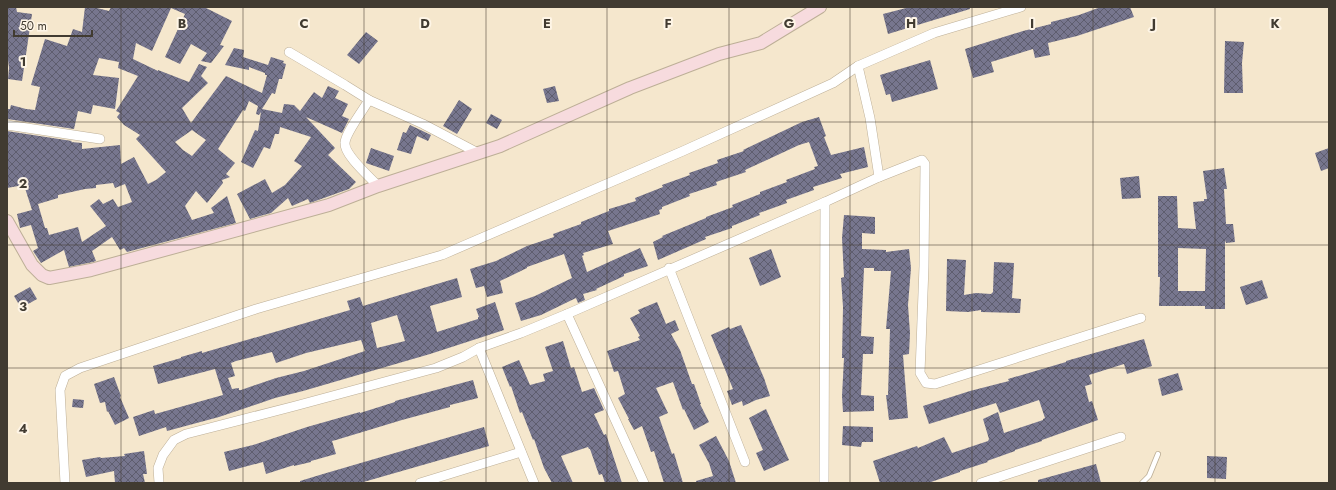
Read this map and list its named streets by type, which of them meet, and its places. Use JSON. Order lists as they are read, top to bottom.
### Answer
{
  "scale_bar": "50 m",
  "grid": {
    "columns": [
      "B",
      "C",
      "D",
      "E",
      "F",
      "G",
      "H",
      "I",
      "J",
      "K"
    ],
    "rows": [
      "1",
      "2",
      "3",
      "4"
    ]
  }
}
